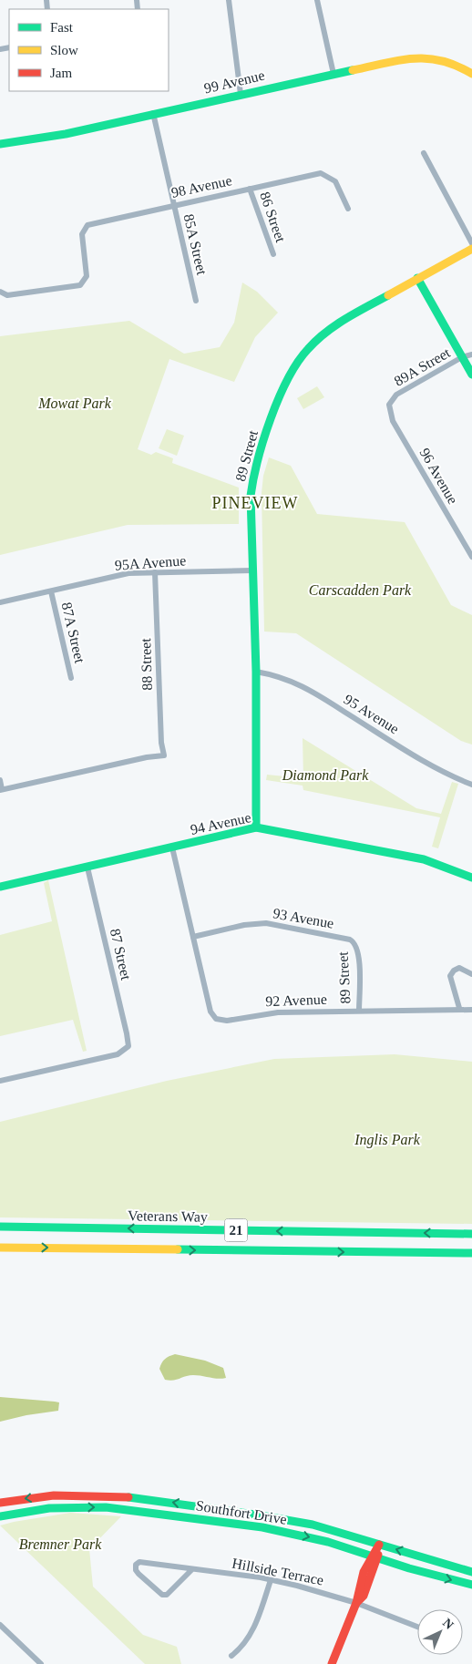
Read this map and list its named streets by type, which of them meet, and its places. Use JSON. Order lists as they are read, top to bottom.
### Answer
{
  "streets": {
    "street": [
      "99 Avenue",
      "98 Avenue",
      "86 Street",
      "85A Street",
      "89A Street",
      "89 Street",
      "96 Avenue",
      "95A Avenue",
      "87A Street",
      "88 Street",
      "95 Avenue",
      "94 Avenue",
      "93 Avenue",
      "87 Street",
      "92 Avenue",
      "Veterans Way",
      "21",
      "Southfort Drive",
      "Hillside Terrace"
    ]
  },
  "crossings": [
    ["99 Avenue", "85A Street"],
    ["98 Avenue", "86 Street"],
    ["98 Avenue", "85A Street"],
    ["89A Street", "96 Avenue"],
    ["89 Street", "95A Avenue"],
    ["89 Street", "95 Avenue"],
    ["89 Street", "94 Avenue"],
    ["89 Street", "93 Avenue"],
    ["89 Street", "92 Avenue"],
    ["95A Avenue", "87A Street"],
    ["95A Avenue", "88 Street"],
    ["94 Avenue", "87 Street"],
    ["93 Avenue", "92 Avenue"]
  ],
  "districts": ["PINEVIEW"],
  "parks": [
    "Mowat Park",
    "Carscadden Park",
    "Diamond Park",
    "Inglis Park",
    "Bremner Park"
  ],
  "legend": ["Fast", "Slow", "Jam"],
  "north": "top right"
}
